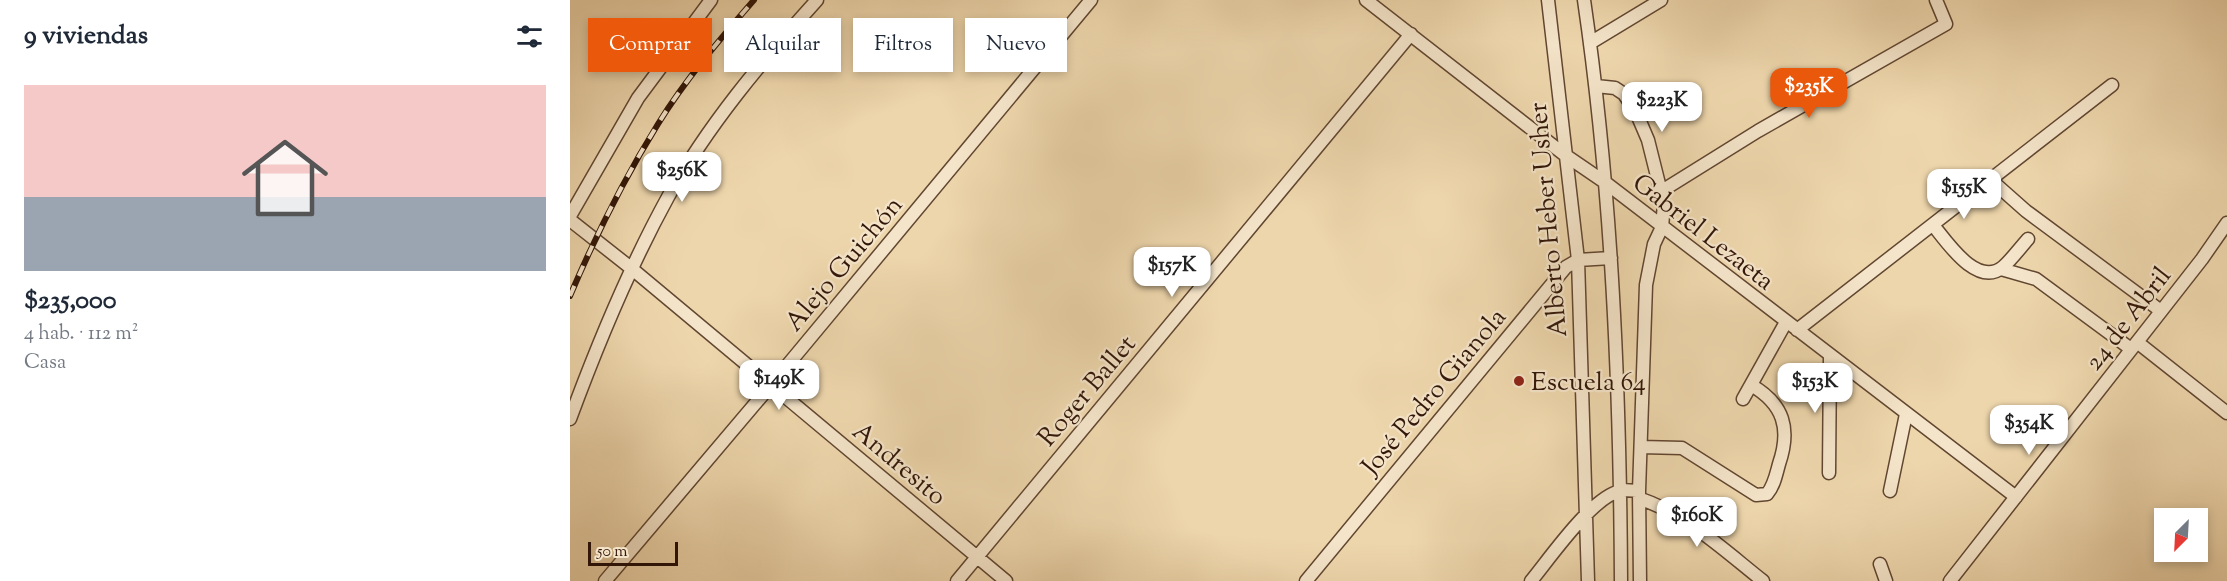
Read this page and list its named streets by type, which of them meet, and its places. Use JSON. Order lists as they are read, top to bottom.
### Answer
{
  "streets": {
    "street": [
      "Alberto Heber Usher",
      "Gabriel Lezaeta",
      "Alejo Guichón",
      "24 de Abril",
      "Roger Ballet",
      "José Pedro Gianola",
      "Andresito"
    ]
  },
  "crossings": [
    ["Alberto Heber Usher", "Gabriel Lezaeta"],
    ["Alberto Heber Usher", "José Pedro Gianola"],
    ["Gabriel Lezaeta", "24 de Abril"],
    ["Gabriel Lezaeta", "Roger Ballet"],
    ["Alejo Guichón", "Andresito"],
    ["Roger Ballet", "Andresito"]
  ],
  "places": ["Escuela 64"],
  "scale_bar": "50 m",
  "north": "bottom left",
  "page": {
    "heading": "9 viviendas",
    "chip": [
      "Comprar",
      "Alquilar",
      "Filtros",
      "Nuevo"
    ],
    "price": [
      "$235K",
      "$223K",
      "$256K",
      "$155K",
      "$157K",
      "$149K",
      "$153K",
      "$354K",
      "$160K"
    ],
    "list": [
      {
        "name": "$235,000",
        "note": "4 hab. · 112 m² · Casa"
      }
    ],
    "scale": "50 m"
  }
}
